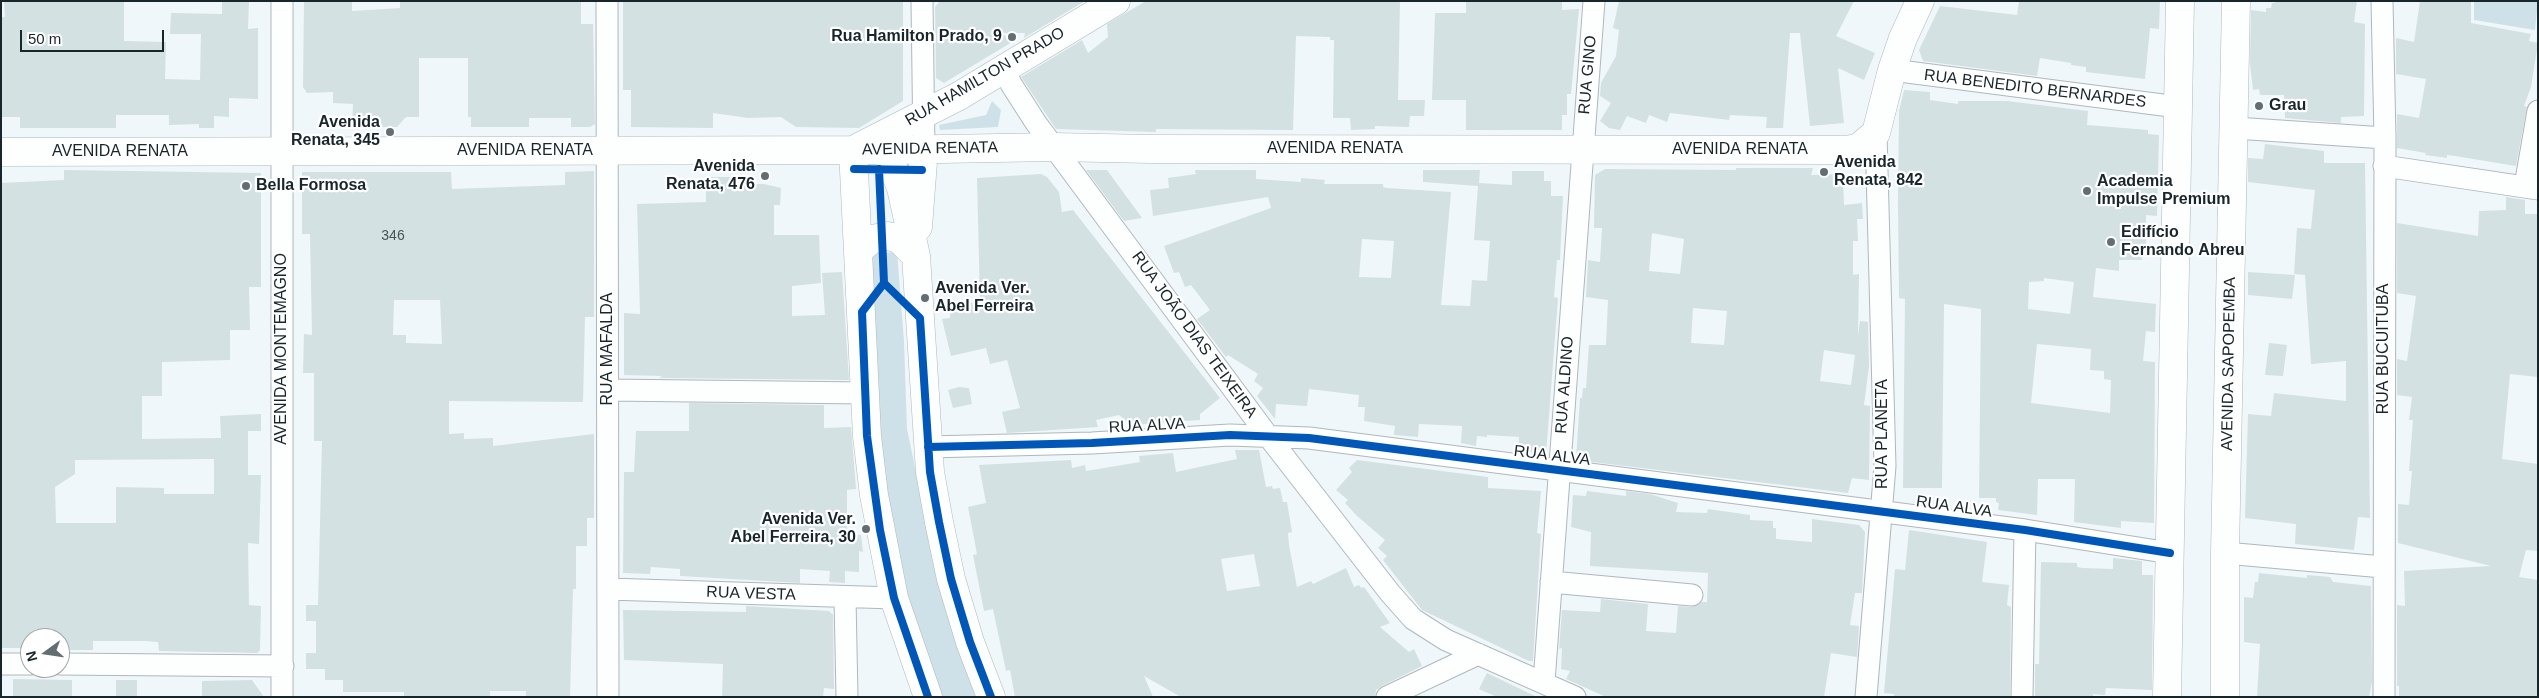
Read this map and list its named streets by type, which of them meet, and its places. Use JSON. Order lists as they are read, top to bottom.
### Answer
{
  "streets": {
    "main road": [
      "RUA HAMILTON PRADO",
      "AVENIDA RENATA",
      "AVENIDA SAPOPEMBA",
      "RUA PLANETA"
    ],
    "street": [
      "RUA GINO",
      "RUA BENEDITO BERNARDES",
      "RUA JOÃO DIAS TEIXEIRA",
      "AVENIDA MONTEMAGNO",
      "RUA MAFALDA",
      "RUA BUCUITUBA",
      "RUA ALDINO",
      "RUA ALVA",
      "RUA VESTA"
    ]
  },
  "crossings": [
    ["RUA GINO", "AVENIDA RENATA"],
    ["RUA GINO", "RUA ALDINO"],
    ["RUA HAMILTON PRADO", "AVENIDA RENATA"],
    ["RUA HAMILTON PRADO", "RUA JOÃO DIAS TEIXEIRA"],
    ["RUA BENEDITO BERNARDES", "RUA PLANETA"],
    ["AVENIDA RENATA", "RUA JOÃO DIAS TEIXEIRA"],
    ["AVENIDA RENATA", "AVENIDA MONTEMAGNO"],
    ["AVENIDA RENATA", "RUA MAFALDA"],
    ["AVENIDA RENATA", "RUA ALDINO"],
    ["AVENIDA RENATA", "RUA PLANETA"],
    ["RUA JOÃO DIAS TEIXEIRA", "RUA ALDINO"],
    ["RUA JOÃO DIAS TEIXEIRA", "RUA ALVA"],
    ["RUA MAFALDA", "RUA VESTA"],
    ["RUA ALDINO", "RUA ALVA"],
    ["RUA ALVA", "RUA PLANETA"]
  ],
  "places": [
    "Rua Hamilton Prado, 9",
    "Grau",
    "Avenida Renata, 345",
    "Avenida Renata, 842",
    "Avenida Renata, 476",
    "Bella Formosa",
    "Academia Impulse Premium",
    "Edifício Fernando Abreu",
    "Avenida Ver. Abel Ferreira",
    "Avenida Ver. Abel Ferreira, 30"
  ],
  "house_numbers": ["346"],
  "scale_bar": "50 m",
  "north": "left"
}
